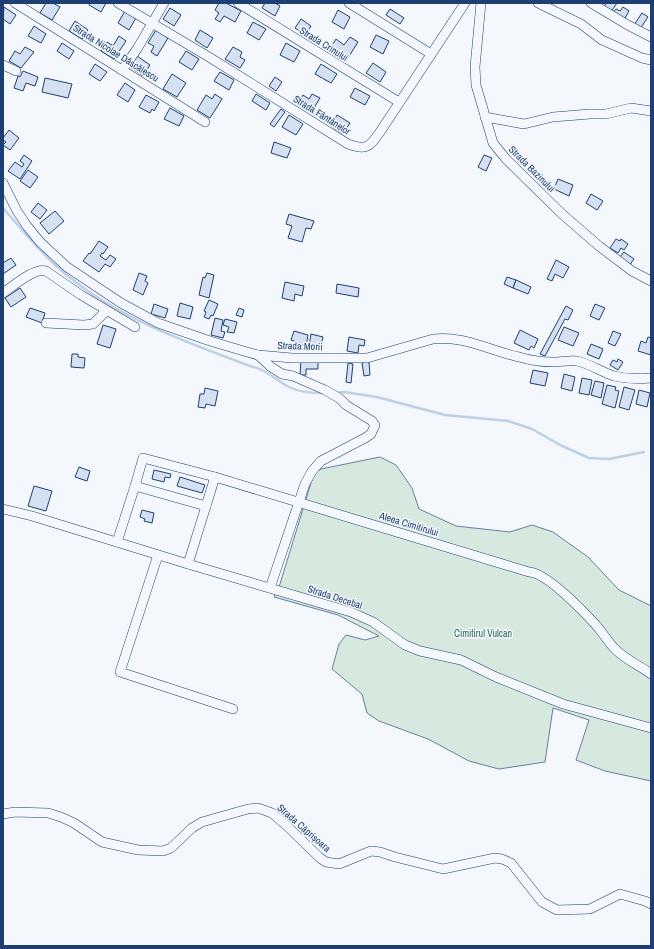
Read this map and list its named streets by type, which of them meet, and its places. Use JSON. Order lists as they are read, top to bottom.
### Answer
{
  "streets": {
    "street": [
      "Strada Crinului",
      "Strada Nicolae Dăscălescu",
      "Strada Fântânelor",
      "Strada Bazinului",
      "Strada Morii",
      "Aleea Cimitirului",
      "Strada Decebal",
      "Strada Căprișoara"
    ]
  },
  "crossings": [
    ["Strada Crinului", "Strada Fântânelor"]
  ],
  "parks": ["Cimitirul Vulcan"]
}
